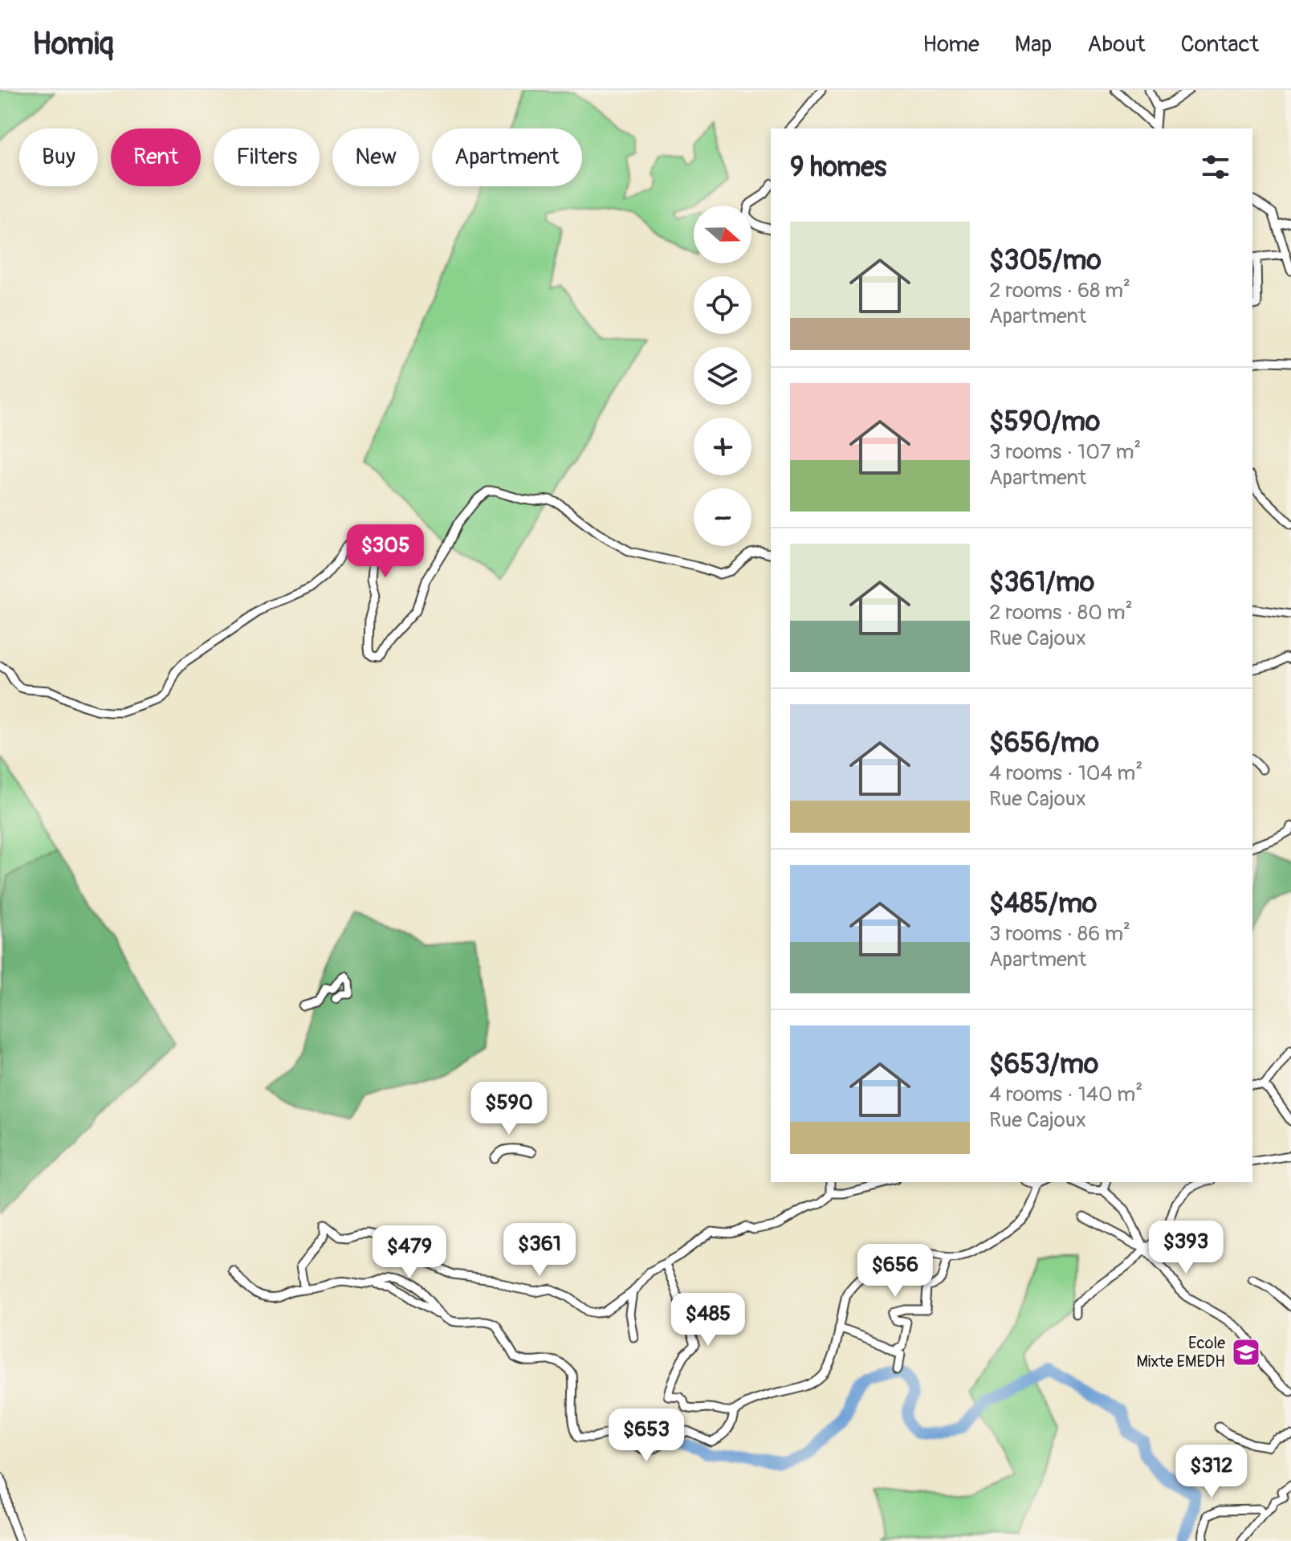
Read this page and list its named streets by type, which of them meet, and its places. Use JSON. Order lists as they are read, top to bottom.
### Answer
{
  "places": {
    "school or university": ["Ecole Mixte EMEDH"]
  },
  "north": "right",
  "page": {
    "header": "Homiq",
    "nav": [
      "Home",
      "Map",
      "About",
      "Contact"
    ],
    "chip": [
      "Buy",
      "Rent",
      "Filters",
      "New",
      "Apartment"
    ],
    "heading": "9 homes",
    "map_buttons": ["+", "−"],
    "list": [
      {
        "name": "$305/mo",
        "note": "2 rooms · 68 m² · Apartment"
      },
      {
        "name": "$590/mo",
        "note": "3 rooms · 107 m² · Apartment"
      },
      {
        "name": "$361/mo",
        "note": "2 rooms · 80 m² · Rue Cajoux"
      },
      {
        "name": "$656/mo",
        "note": "4 rooms · 104 m² · Rue Cajoux"
      },
      {
        "name": "$485/mo",
        "note": "3 rooms · 86 m² · Apartment"
      },
      {
        "name": "$653/mo",
        "note": "4 rooms · 140 m² · Rue Cajoux"
      }
    ],
    "price": [
      "$305",
      "$590",
      "$393",
      "$361",
      "$479",
      "$656",
      "$485",
      "$653",
      "$312"
    ]
  }
}
